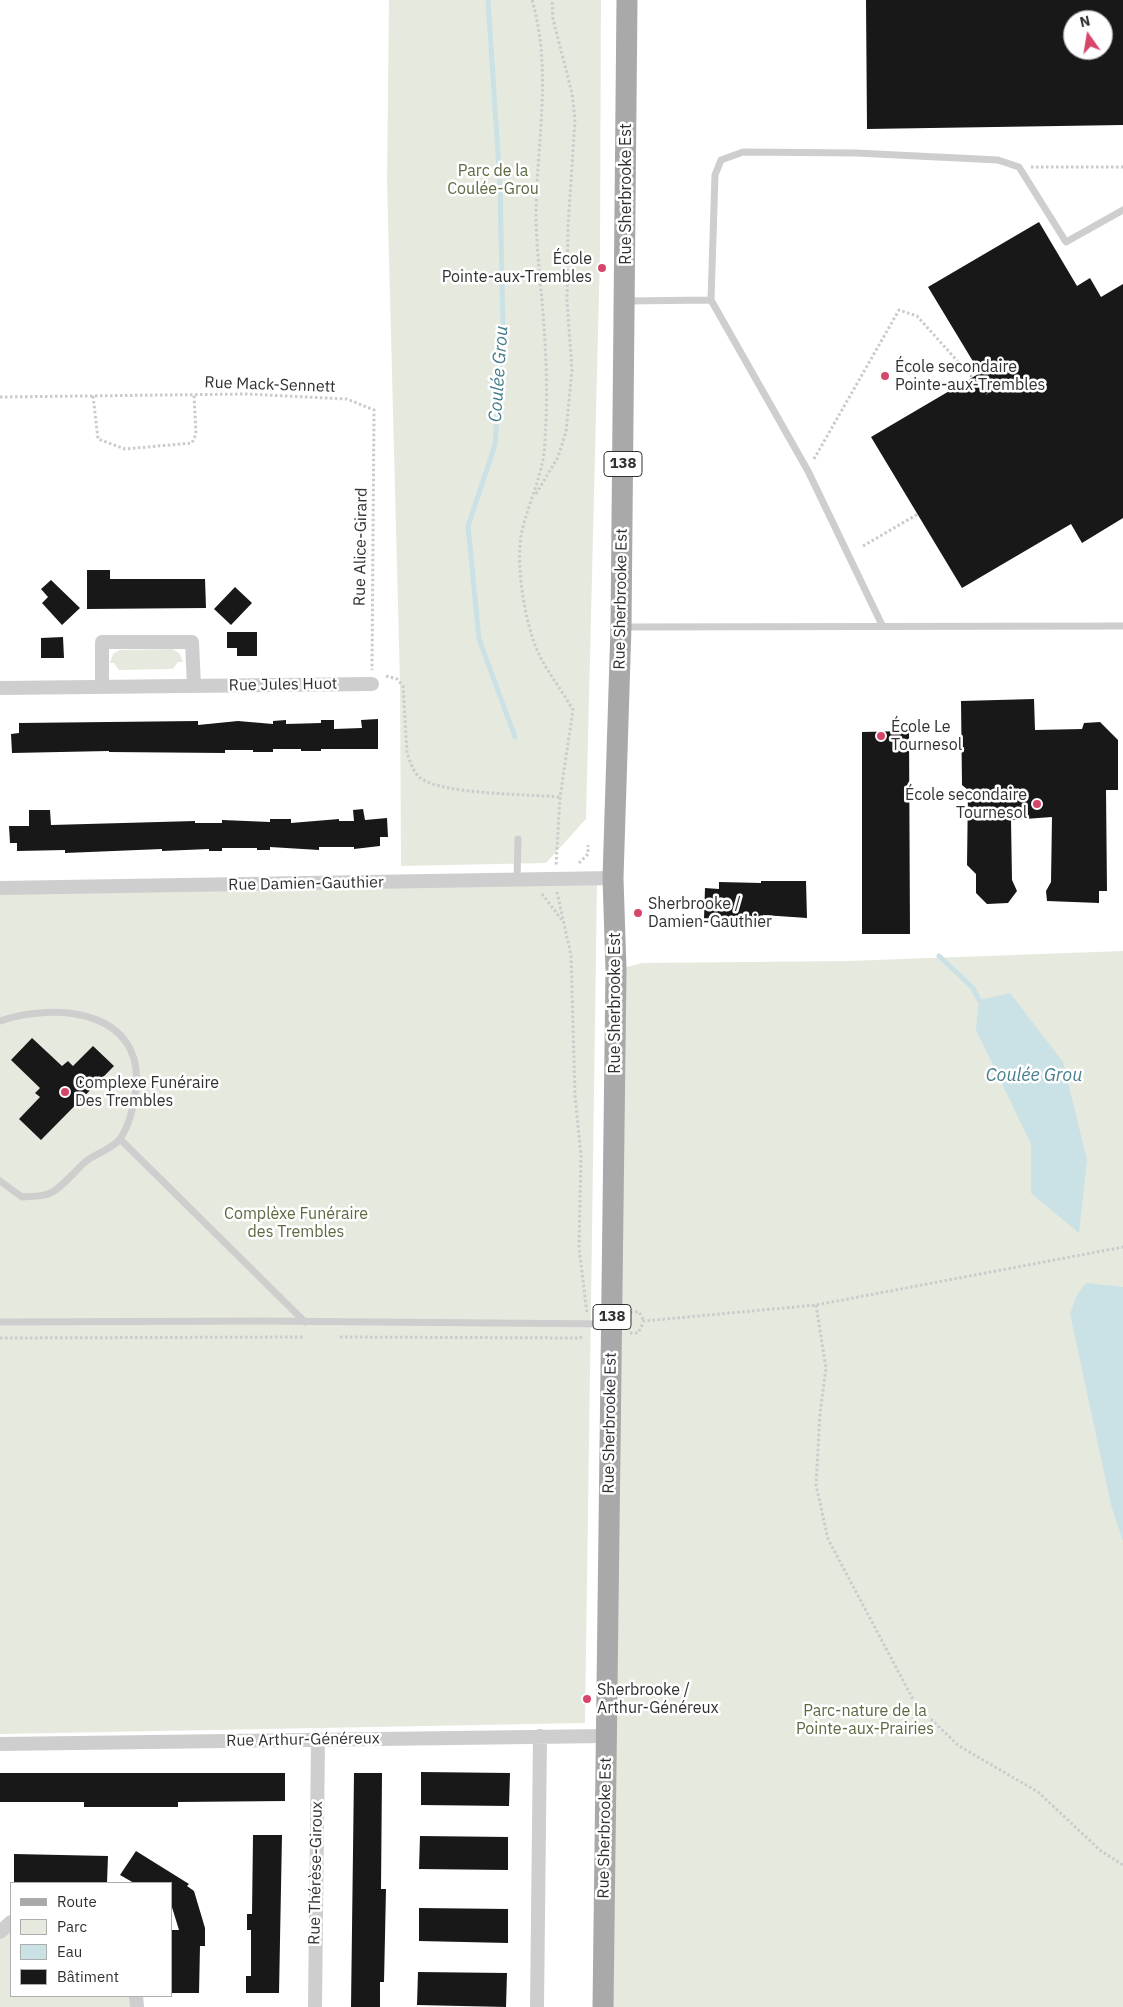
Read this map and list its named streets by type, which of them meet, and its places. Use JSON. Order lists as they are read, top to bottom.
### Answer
{
  "streets": {
    "main road": ["Rue Sherbrooke Est", "138"],
    "street": [
      "Rue Jules Huot",
      "Rue Damien-Gauthier",
      "Rue Arthur-Généreux",
      "Rue Thérèse-Giroux"
    ],
    "path": ["Rue Mack-Sennett", "Rue Alice-Girard"]
  },
  "crossings": [
    ["Rue Sherbrooke Est", "Rue Damien-Gauthier"],
    ["Rue Sherbrooke Est", "Rue Arthur-Généreux"],
    ["Rue Mack-Sennett", "Rue Alice-Girard"],
    ["Rue Alice-Girard", "Rue Jules Huot"],
    ["Rue Arthur-Généreux", "Rue Thérèse-Giroux"]
  ],
  "water": ["Coulée Grou"],
  "parks": ["Parc de la Coulée-Grou", "Complèxe Funéraire des Trembles", "Parc-nature de la Pointe-aux-Prairies"],
  "places": [
    "École Pointe-aux-Trembles",
    "École secondaire Pointe-aux-Trembles",
    "École Le Tournesol",
    "École secondaire Tournesol",
    "Sherbrooke / Damien-Gauthier",
    "Complexe Funéraire Des Trembles",
    "Sherbrooke / Arthur-Généreux"
  ],
  "legend": [
    "Route",
    "Parc",
    "Eau",
    "Bâtiment"
  ],
  "north": "top"
}
